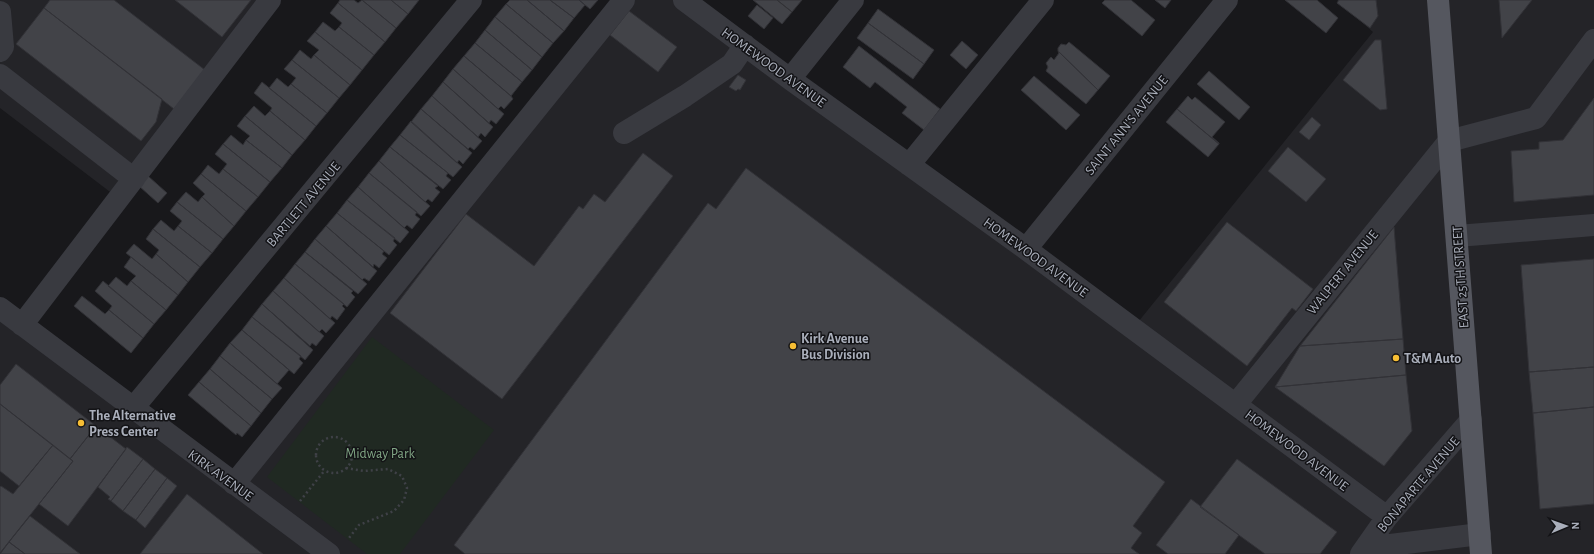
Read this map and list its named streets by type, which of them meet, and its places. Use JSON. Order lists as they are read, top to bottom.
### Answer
{
  "streets": {
    "main road": ["EAST 25TH STREET"],
    "street": [
      "HOMEWOOD AVENUE",
      "SAINT ANN'S AVENUE",
      "BARTLETT AVENUE",
      "WALPERT AVENUE",
      "KIRK AVENUE",
      "BONAPARTE AVENUE"
    ]
  },
  "crossings": [
    ["HOMEWOOD AVENUE", "SAINT ANN'S AVENUE"],
    ["HOMEWOOD AVENUE", "WALPERT AVENUE"],
    ["HOMEWOOD AVENUE", "BONAPARTE AVENUE"],
    ["BARTLETT AVENUE", "KIRK AVENUE"],
    ["WALPERT AVENUE", "EAST 25TH STREET"],
    ["EAST 25TH STREET", "BONAPARTE AVENUE"]
  ],
  "parks": ["Midway Park"],
  "places": ["Kirk Avenue Bus Division", "T&M Auto", "The Alternative Press Center"],
  "north": "right"
}
